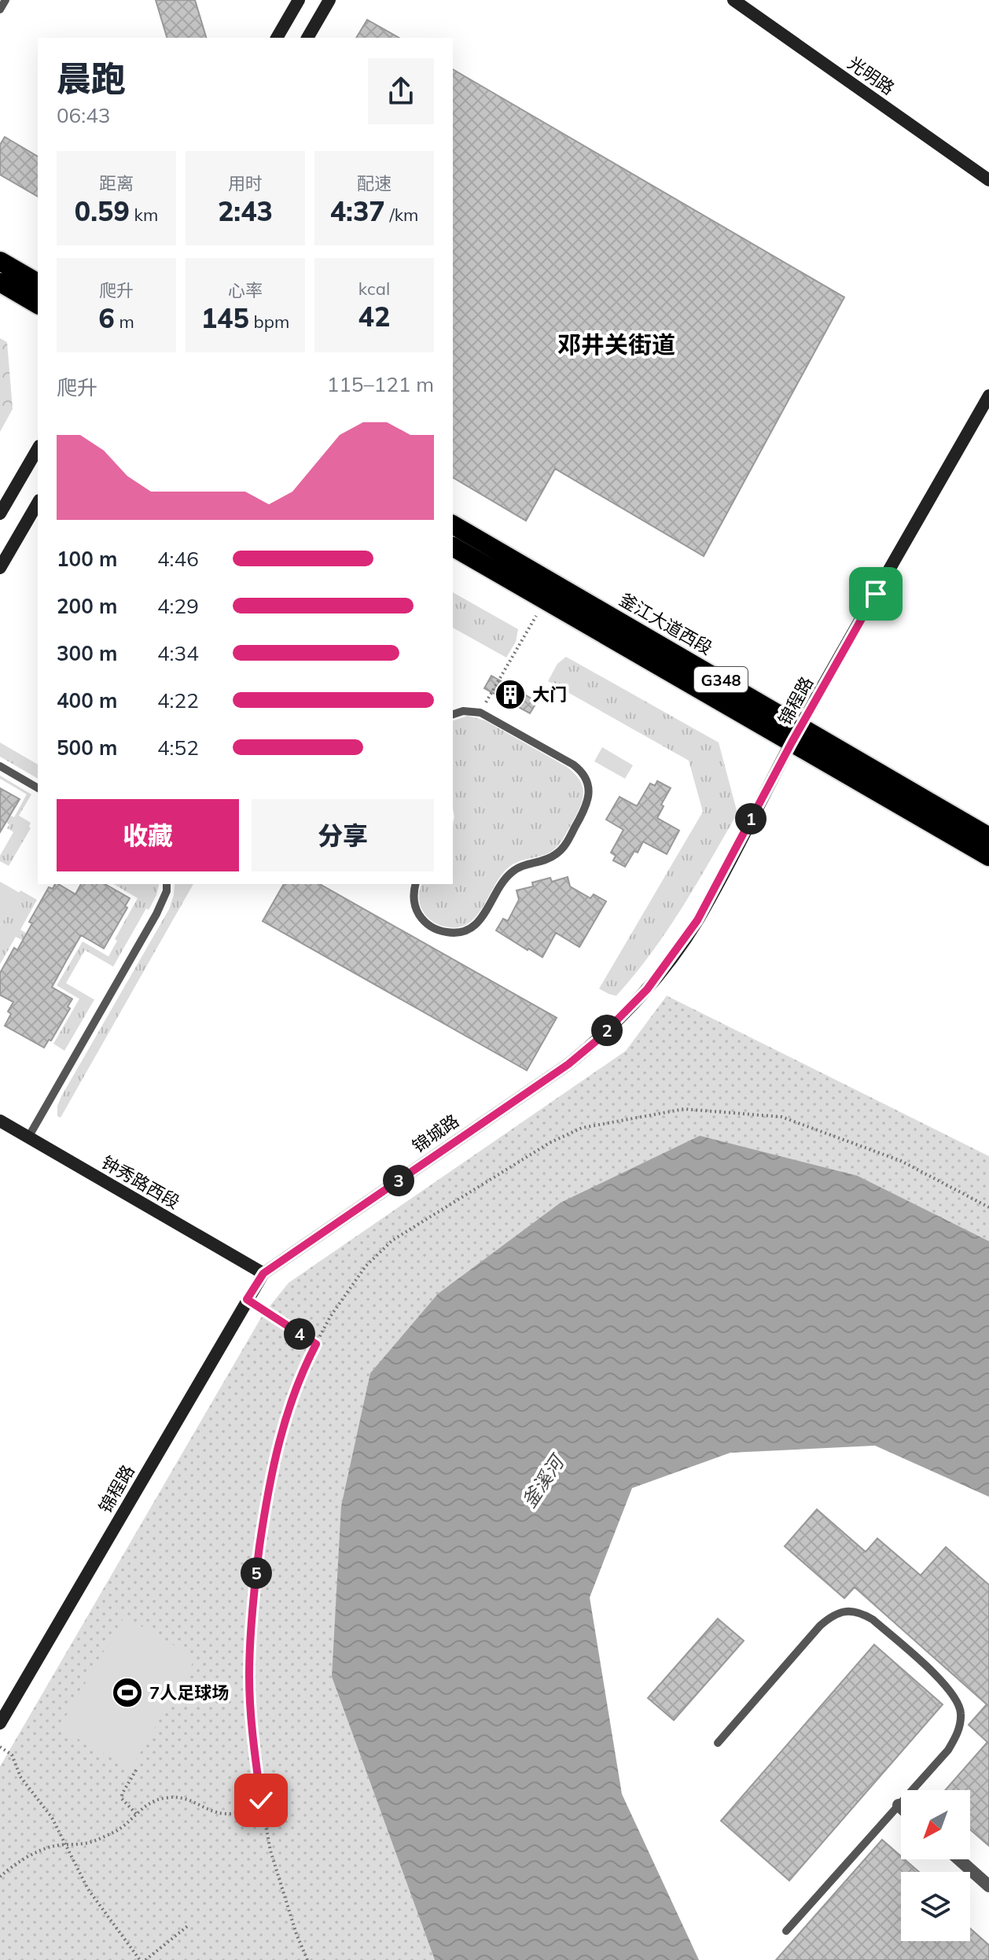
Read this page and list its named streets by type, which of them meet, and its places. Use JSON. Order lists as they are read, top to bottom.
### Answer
{
  "streets": {
    "highway": ["釜江大道西段", "G348"],
    "street": [
      "光明路",
      "锦程路",
      "锦城路",
      "钟秀路西段"
    ]
  },
  "crossings": [
    ["釜江大道西段", "锦程路"],
    ["锦程路", "锦城路"],
    ["锦程路", "钟秀路西段"],
    ["锦城路", "钟秀路西段"]
  ],
  "districts": ["邓井关街道"],
  "water": ["釜溪河"],
  "places": {
    "building": ["大门"],
    "sports": ["7人足球场"]
  },
  "north": "bottom left",
  "page": {
    "heading": ["晨跑", "06:43"],
    "stats": [
      ["距离", "0.59 km"],
      ["用时", "2:43"],
      ["配速", "4:37 /km"],
      ["爬升", "6 m"],
      ["心率", "145 bpm"],
      ["kcal", "42"]
    ],
    "chart": ["爬升", "115–121 m"],
    "list": [
      {
        "name": "100 m",
        "note": "4:46"
      },
      {
        "name": "200 m",
        "note": "4:29"
      },
      {
        "name": "300 m",
        "note": "4:34"
      },
      {
        "name": "400 m",
        "note": "4:22"
      },
      {
        "name": "500 m",
        "note": "4:52"
      }
    ],
    "buttons": ["收藏", "分享"],
    "pins": [
      "1",
      "2",
      "3",
      "4",
      "5"
    ]
  }
}
